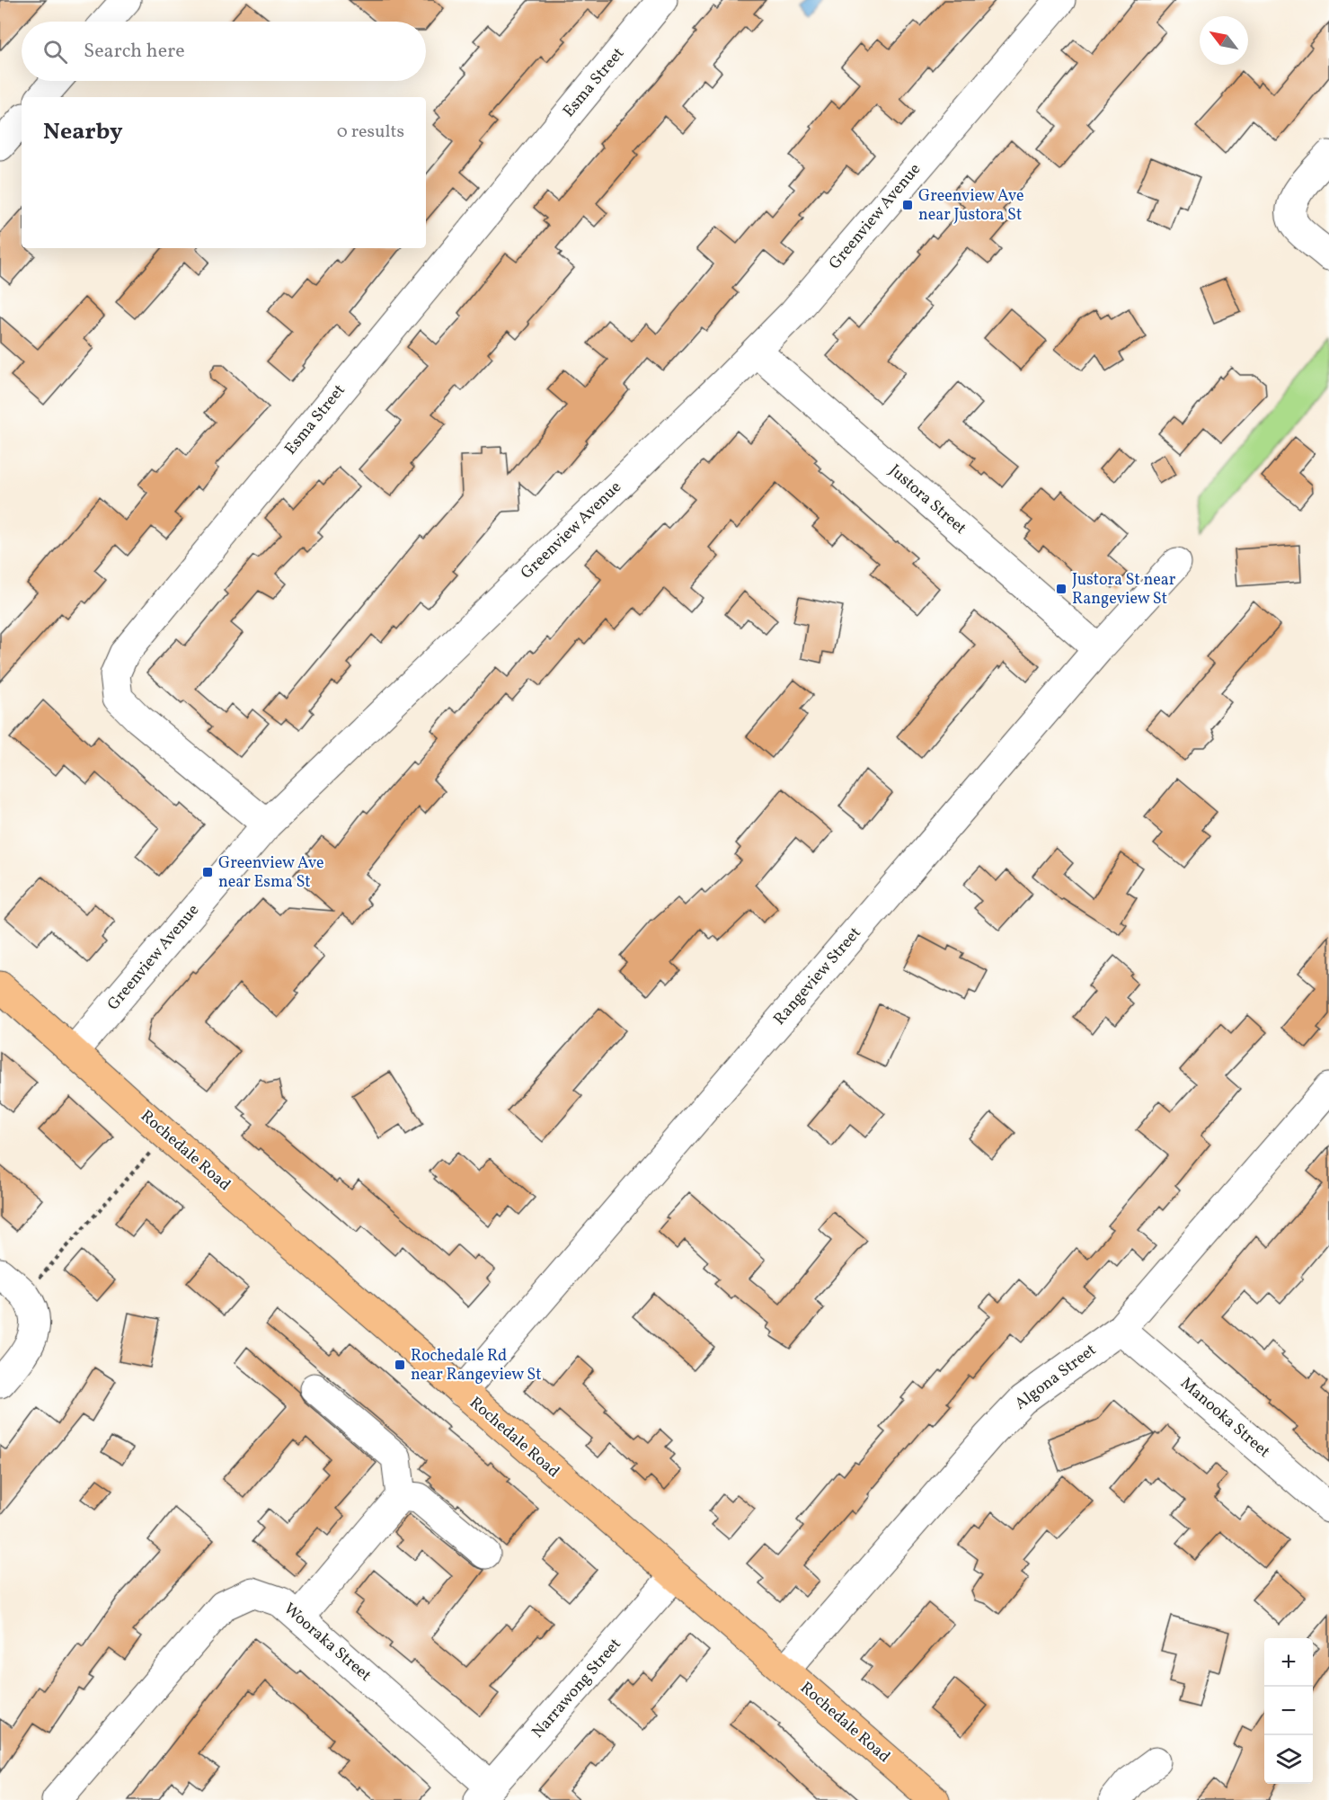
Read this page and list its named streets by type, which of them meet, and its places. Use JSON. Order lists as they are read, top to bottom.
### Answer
{
  "streets": {
    "main road": ["Rochedale Road"],
    "street": [
      "Esma Street",
      "Greenview Avenue",
      "Justora Street",
      "Rangeview Street",
      "Algona Street",
      "Manooka Street",
      "Wooraka Street",
      "Narrawong Street"
    ]
  },
  "crossings": [
    ["Esma Street", "Greenview Avenue"],
    ["Greenview Avenue", "Justora Street"],
    ["Greenview Avenue", "Rochedale Road"],
    ["Justora Street", "Rangeview Street"],
    ["Rangeview Street", "Rochedale Road"],
    ["Rochedale Road", "Algona Street"],
    ["Rochedale Road", "Narrawong Street"],
    ["Algona Street", "Manooka Street"],
    ["Wooraka Street", "Narrawong Street"]
  ],
  "places": {
    "transit": [
      "Greenview Ave near Justora St",
      "Justora St near Rangeview St",
      "Greenview Ave near Esma St",
      "Rochedale Rd near Rangeview St"
    ]
  },
  "north": "top left",
  "page": {
    "search": "Search here",
    "heading": ["Nearby", "0 results"],
    "map_buttons": ["+", "−"]
  }
}
